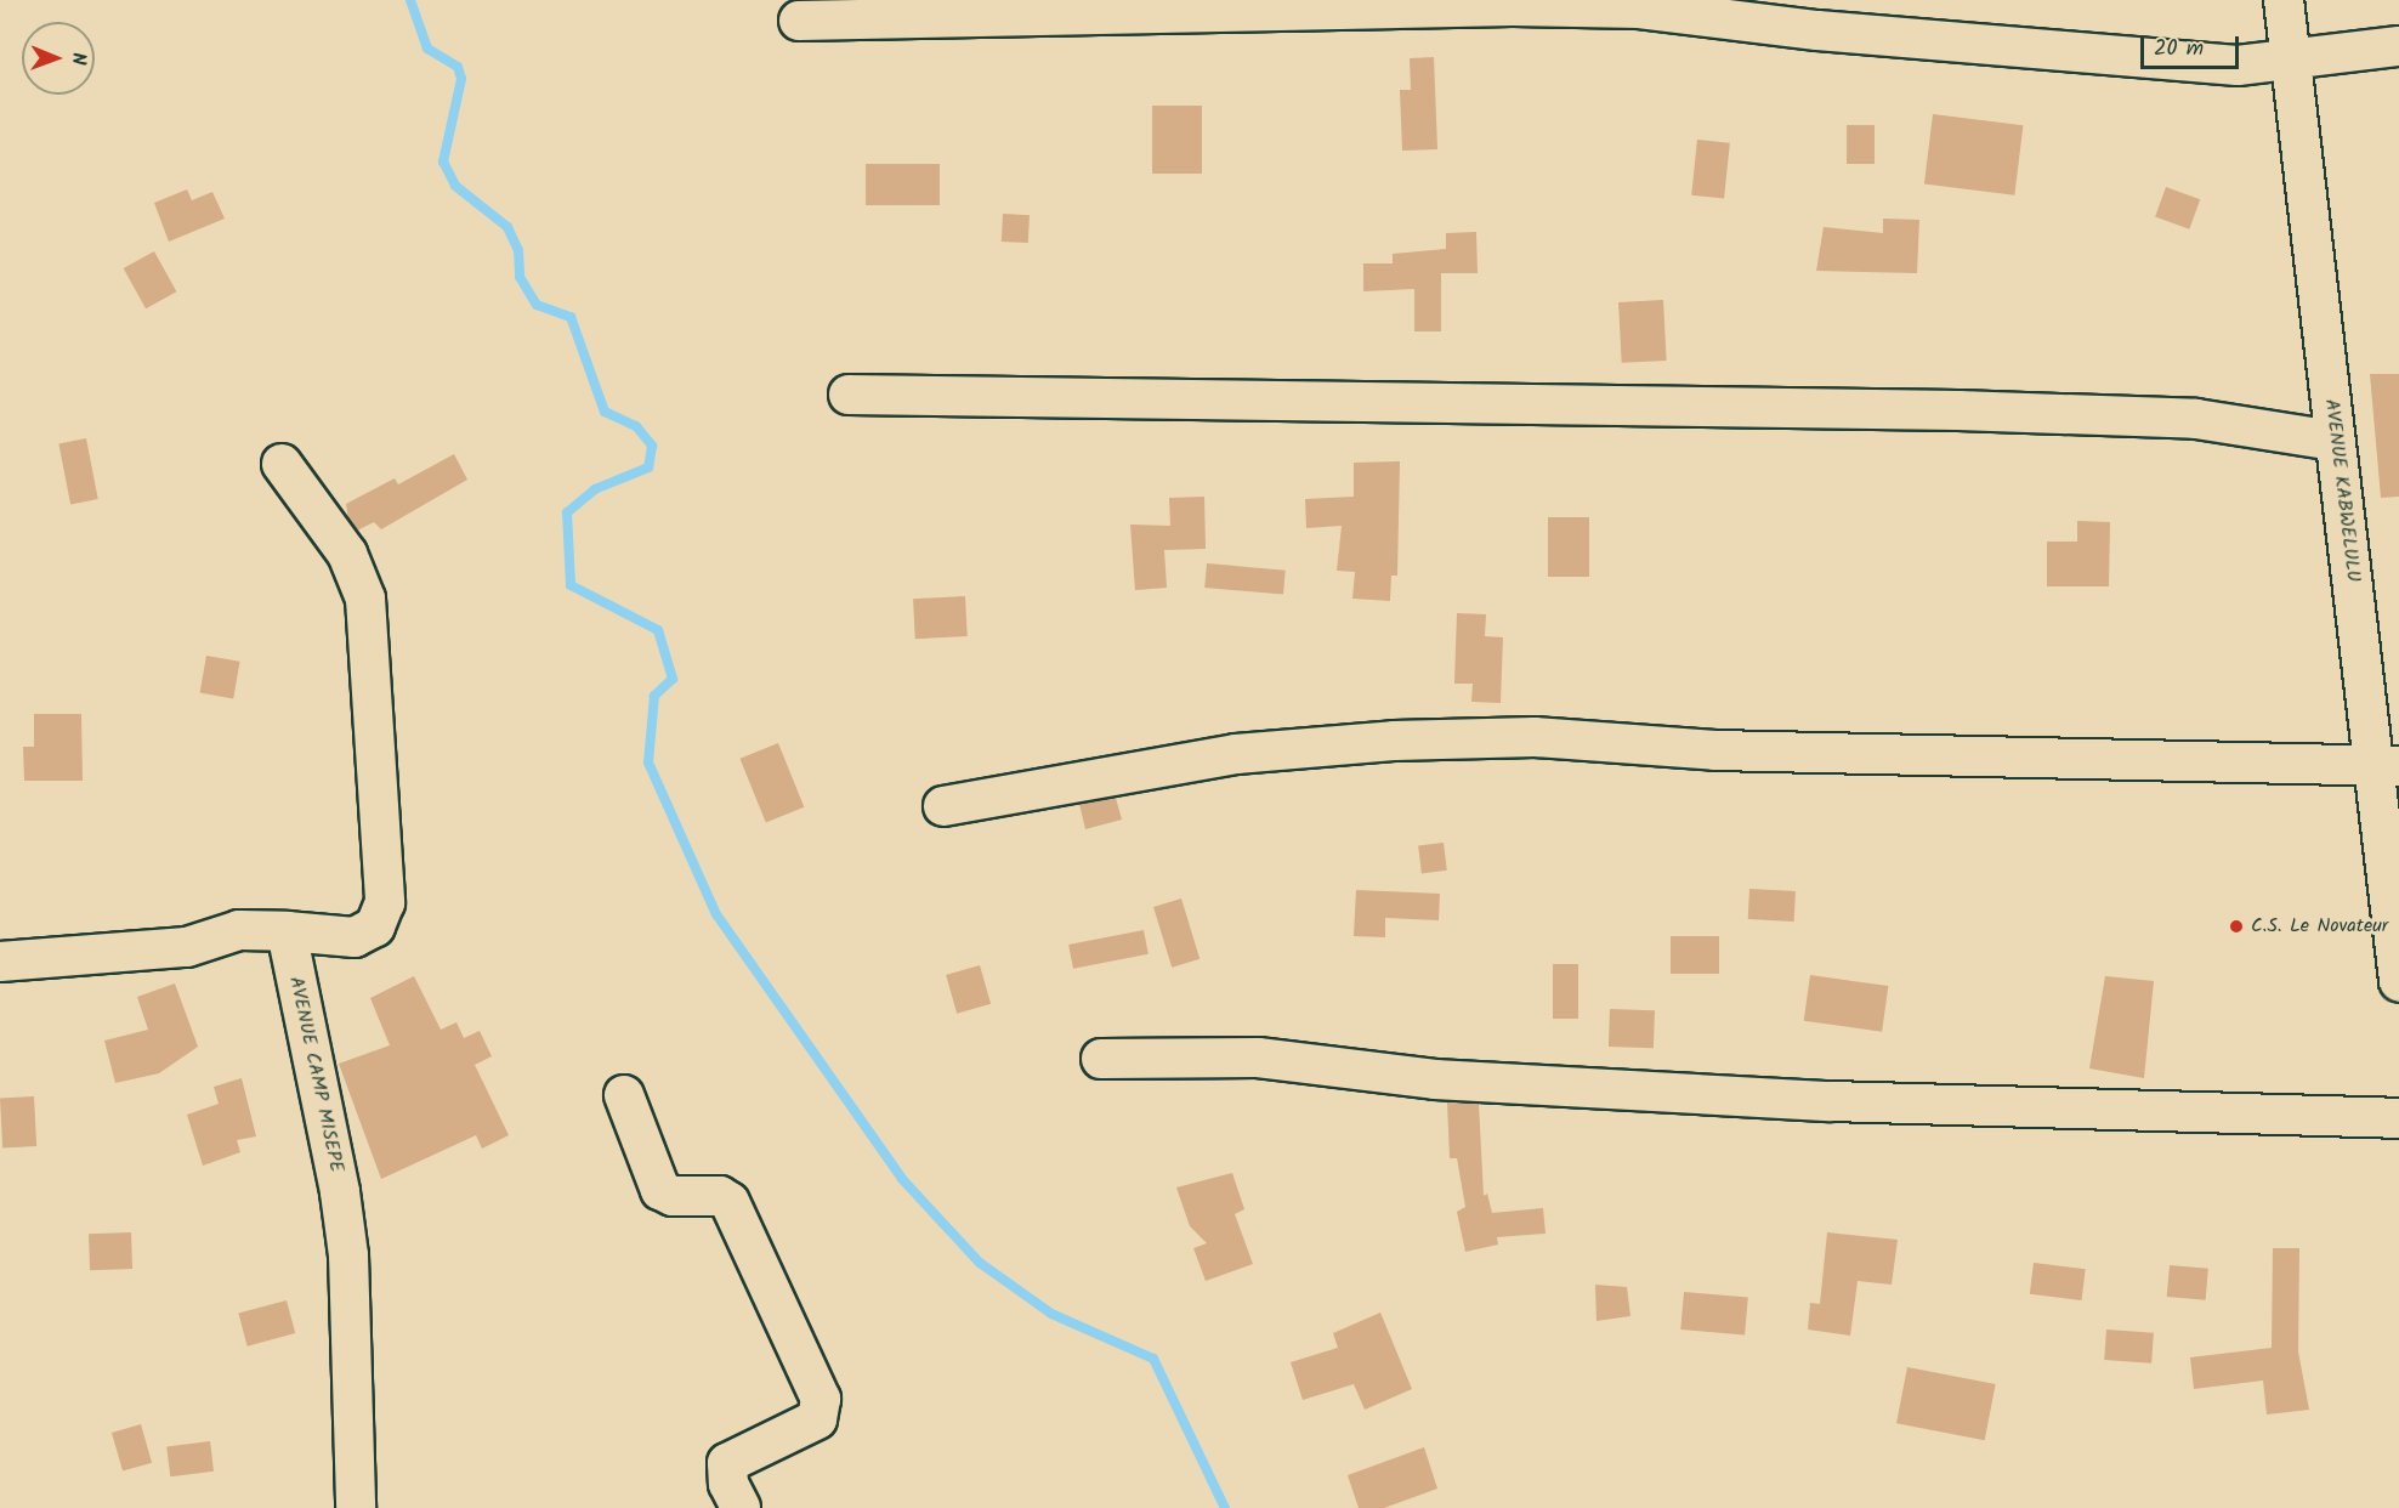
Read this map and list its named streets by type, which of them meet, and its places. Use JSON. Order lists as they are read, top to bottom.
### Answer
{
  "streets": {
    "street": ["AVENUE KABWELULU", "AVENUE CAMP MISEPE"]
  },
  "places": ["C.S. Le Novateur"],
  "scale_bar": "20 m",
  "north": "right"
}
